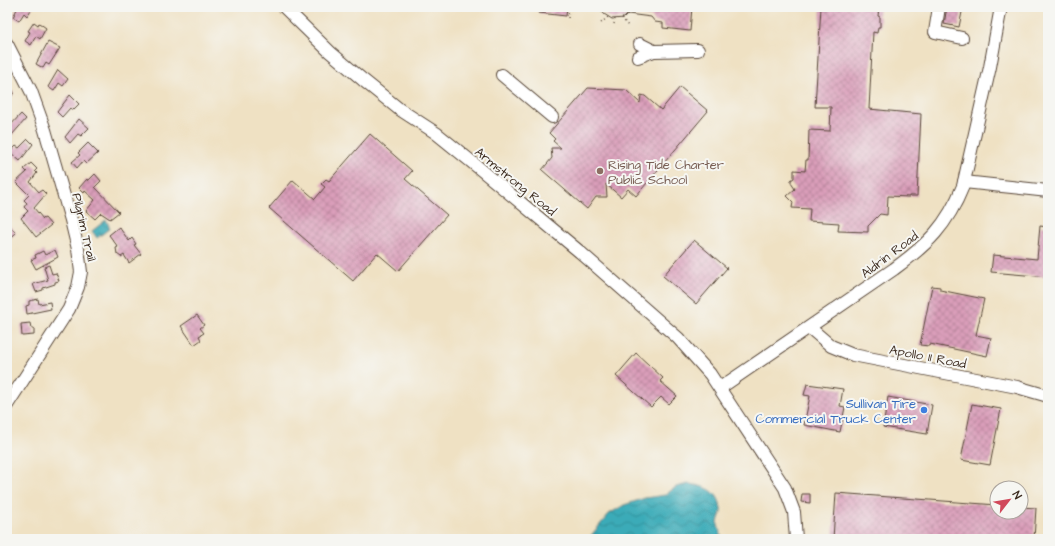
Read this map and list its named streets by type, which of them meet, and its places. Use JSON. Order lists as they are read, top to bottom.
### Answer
{
  "streets": {
    "street": [
      "Armstrong Road",
      "Pilgrim Trail",
      "Aldrin Road",
      "Apollo 11 Road"
    ]
  },
  "crossings": [
    ["Armstrong Road", "Aldrin Road"],
    ["Aldrin Road", "Apollo 11 Road"]
  ],
  "places": ["Rising Tide Charter Public School", "Sullivan Tire Commercial Truck Center"],
  "north": "top right"
}
